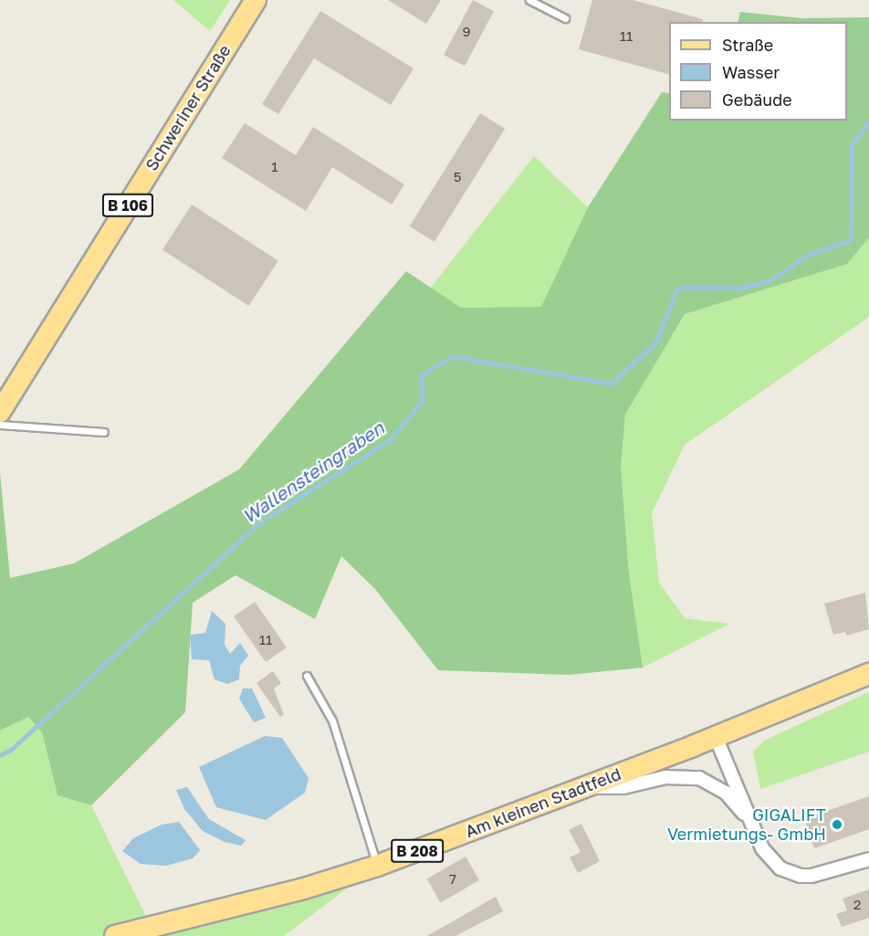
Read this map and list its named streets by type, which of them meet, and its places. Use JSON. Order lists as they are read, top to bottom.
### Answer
{
  "streets": {
    "main road": [
      "Schweriner Straße",
      "B 106",
      "Am kleinen Stadtfeld",
      "B 208"
    ]
  },
  "water": ["Wallensteingraben"],
  "places": ["GIGALIFT Vermietungs- GmbH"],
  "house_numbers": [
    "9",
    "11",
    "1",
    "5",
    "11",
    "7",
    "2"
  ],
  "legend": ["Straße", "Wasser", "Gebäude"]
}
